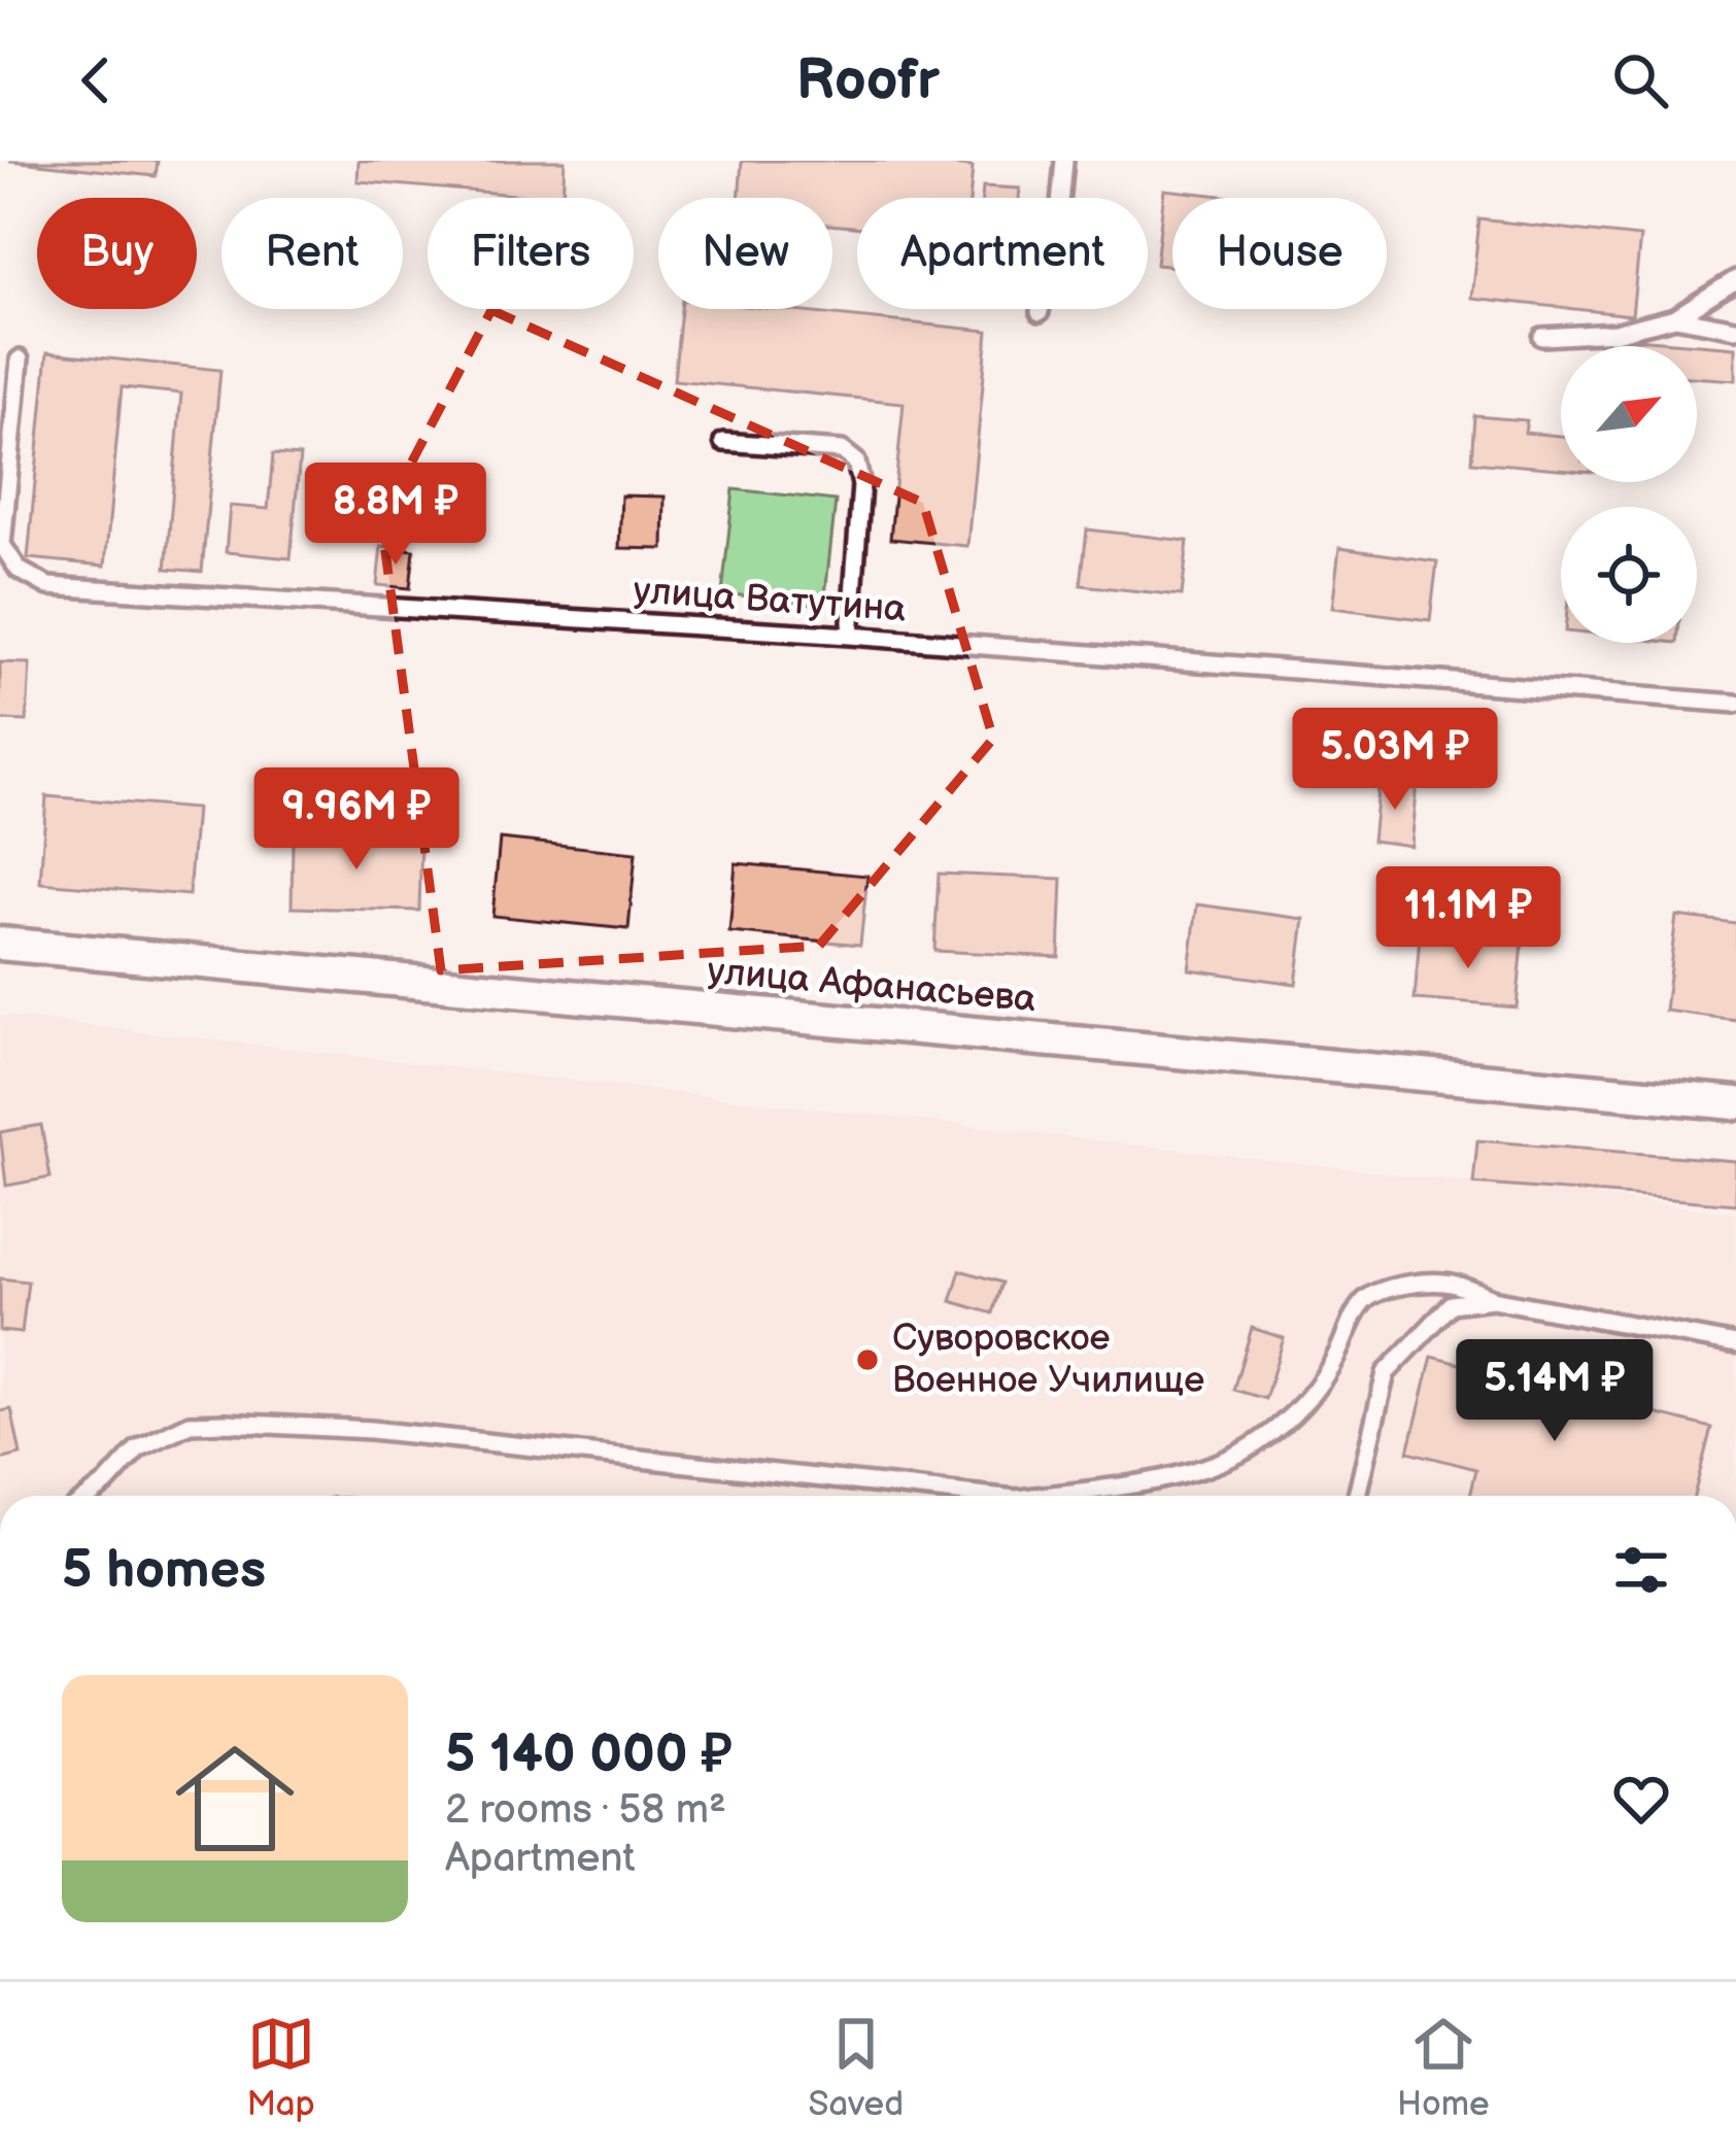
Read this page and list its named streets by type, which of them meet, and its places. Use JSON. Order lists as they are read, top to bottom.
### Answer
{
  "streets": {
    "street": ["улица Афанасьева"],
    "lane": ["улица Ватутина"]
  },
  "places": ["Суворовское Военное Училище"],
  "north": "top right",
  "page": {
    "header": "Roofr",
    "chip": [
      "Buy",
      "Rent",
      "Filters",
      "New",
      "Apartment",
      "House"
    ],
    "price": [
      "8.8M ₽",
      "5.03M ₽",
      "9.96M ₽",
      "11.1M ₽",
      "5.14M ₽"
    ],
    "heading": "5 homes",
    "list": [
      {
        "name": "5 140 000 ₽",
        "note": "2 rooms · 58 m² · Apartment"
      }
    ],
    "tabs": ["Map", "Saved", "Home"]
  }
}
